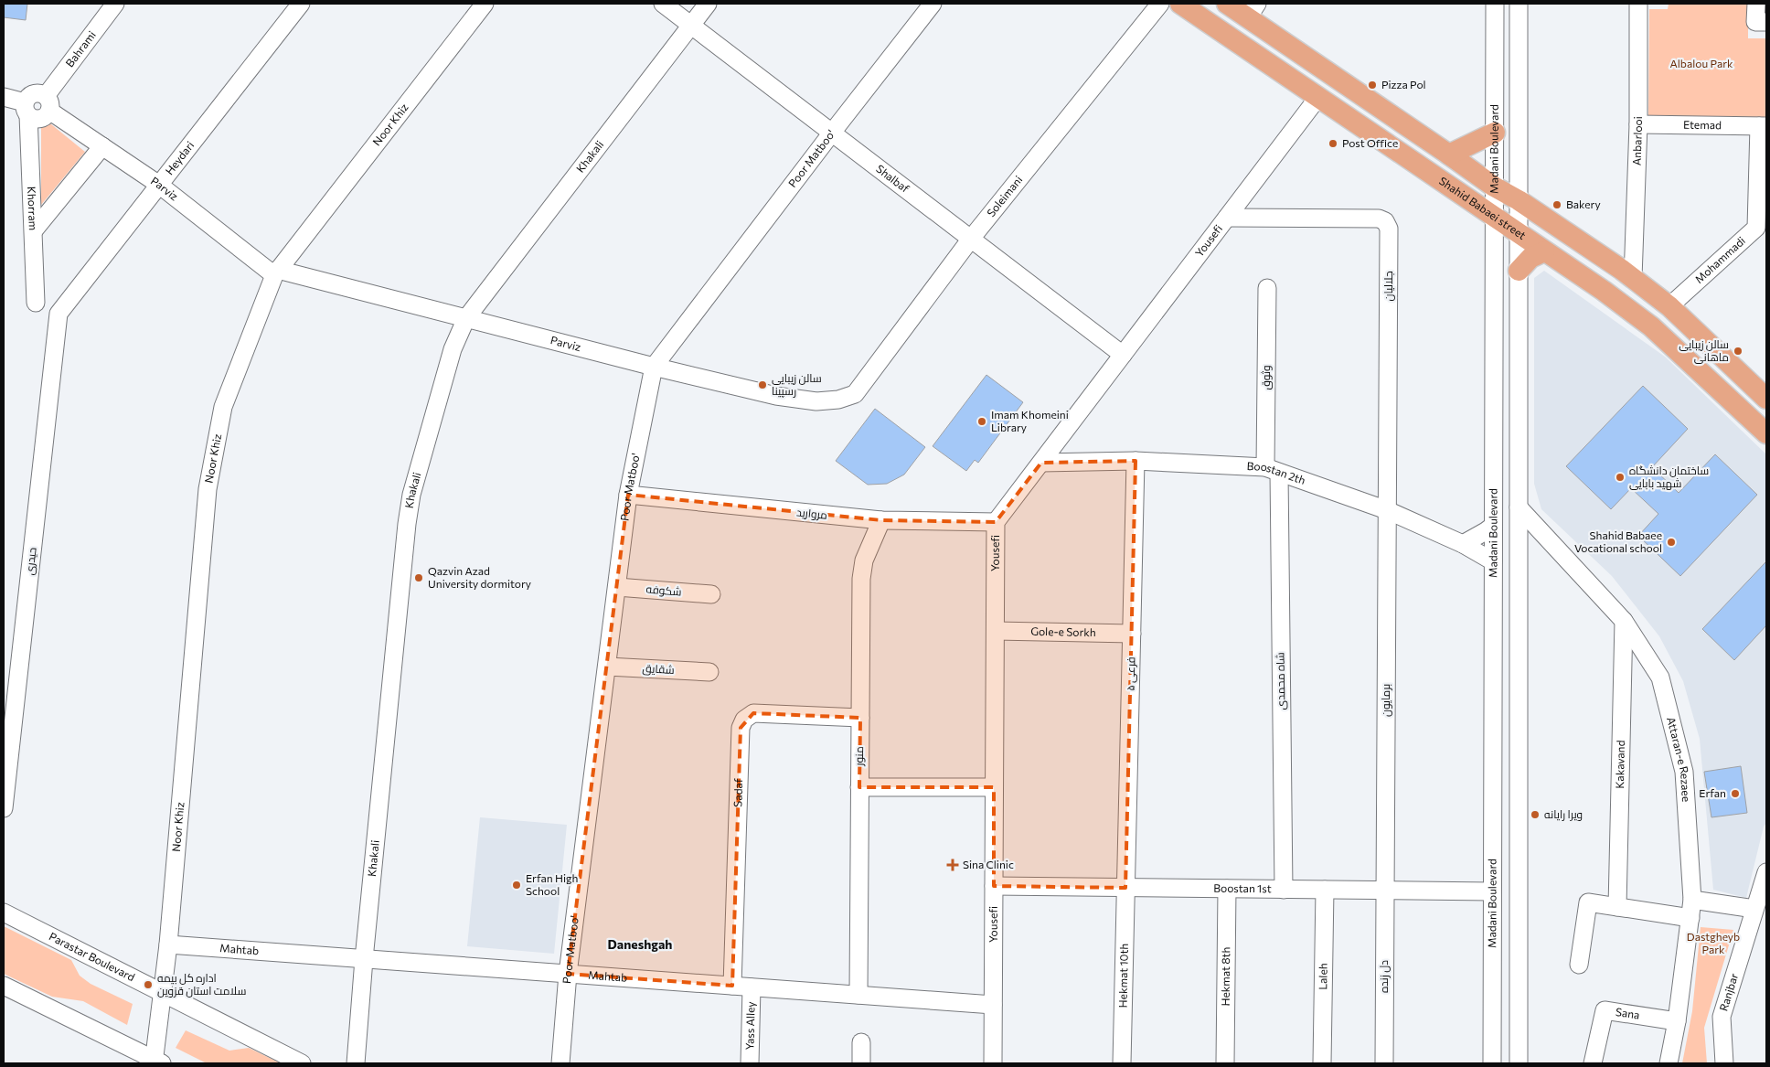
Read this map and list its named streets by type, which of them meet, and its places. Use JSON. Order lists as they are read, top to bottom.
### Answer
{
  "streets": {
    "main road": ["Shahid Babaei street"],
    "street": [
      "Bahrami",
      "Noor Khiz",
      "Etemad",
      "Anbarlooi",
      "Madani Boulevard",
      "Khakali",
      "Heydari",
      "Poor Matboo'",
      "Shalbaf",
      "Parviz",
      "Soleimani",
      "Khorram",
      "Yousefi",
      "Mohammadi",
      "جلالیان",
      "وثوق",
      "Boostan 2th",
      "مروارید",
      "شکوفه",
      "Gole-e Sorkh",
      "شقایق",
      "فرعی ۵",
      "شاه محمدی",
      "برمایون",
      "منور",
      "Attaran-e Rezaee",
      "Kakavand",
      "Sadaf",
      "Boostan 1st",
      "Mahtab",
      "Parastar Boulevard",
      "Hekmat 10th",
      "Hekmat 8th",
      "Laleh",
      "دل زنده",
      "Ranjbar",
      "Sana",
      "Yass Alley"
    ]
  },
  "crossings": [
    ["Bahrami", "Parviz"],
    ["Bahrami", "Khorram"],
    ["Noor Khiz", "Parviz"],
    ["Noor Khiz", "Mahtab"],
    ["Noor Khiz", "Parastar Boulevard"],
    ["Etemad", "Anbarlooi"],
    ["Etemad", "Mohammadi"],
    ["Madani Boulevard", "Shahid Babaei street"],
    ["Madani Boulevard", "Boostan 2th"],
    ["Madani Boulevard", "Boostan 1st"],
    ["Khakali", "Shalbaf"],
    ["Khakali", "Parviz"],
    ["Khakali", "Mahtab"],
    ["Heydari", "Parviz"],
    ["Poor Matboo'", "Shalbaf"],
    ["Poor Matboo'", "Parviz"],
    ["Poor Matboo'", "مروارید"],
    ["Poor Matboo'", "شکوفه"],
    ["Poor Matboo'", "شقایق"],
    ["Poor Matboo'", "Mahtab"],
    ["Shalbaf", "Soleimani"],
    ["Shalbaf", "Yousefi"],
    ["Parviz", "Soleimani"],
    ["Parviz", "Khorram"],
    ["Shahid Babaei street", "Yousefi"],
    ["Yousefi", "جلالیان"],
    ["Yousefi", "Boostan 2th"],
    ["Yousefi", "مروارید"],
    ["Yousefi", "Gole-e Sorkh"],
    ["Yousefi", "Boostan 1st"],
    ["Yousefi", "Mahtab"],
    ["جلالیان", "Boostan 2th"],
    ["جلالیان", "برمایون"],
    ["وثوق", "Boostan 2th"],
    ["وثوق", "شاه محمدی"],
    ["Boostan 2th", "فرعی ۵"],
    ["Boostan 2th", "شاه محمدی"],
    ["Boostan 2th", "برمایون"],
    ["مروارید", "منور"],
    ["Gole-e Sorkh", "فرعی ۵"],
    ["فرعی ۵", "Boostan 1st"],
    ["فرعی ۵", "Hekmat 10th"],
    ["شاه محمدی", "Boostan 1st"],
    ["برمایون", "Boostan 1st"],
    ["برمایون", "دل زنده"],
    ["منور", "Sadaf"],
    ["منور", "Mahtab"],
    ["Attaran-e Rezaee", "Kakavand"],
    ["Attaran-e Rezaee", "Sana"],
    ["Sadaf", "Mahtab"],
    ["Boostan 1st", "Hekmat 10th"],
    ["Boostan 1st", "Hekmat 8th"],
    ["Boostan 1st", "Laleh"],
    ["Boostan 1st", "دل زنده"],
    ["Mahtab", "Yass Alley"]
  ],
  "districts": ["Daneshgah"],
  "parks": ["Albalou Park", "Dastgheyb Park"],
  "places": {
    "other": [
      "Pizza Pol",
      "Post Office",
      "Bakery",
      "سالن زیبایی ماهانی",
      "سالن زیبایی رسپینا",
      "Imam Khomeini Library",
      "ساختمان دانشگاه شهید بابایی",
      "Shahid Babaee Vocational school",
      "Qazvin Azad University dormitory",
      "Erfan",
      "ویرا رایانه",
      "Erfan High School",
      "اداره کل بیمه سلامت استان قزوین"
    ],
    "health": ["Sina Clinic"]
  }
}
